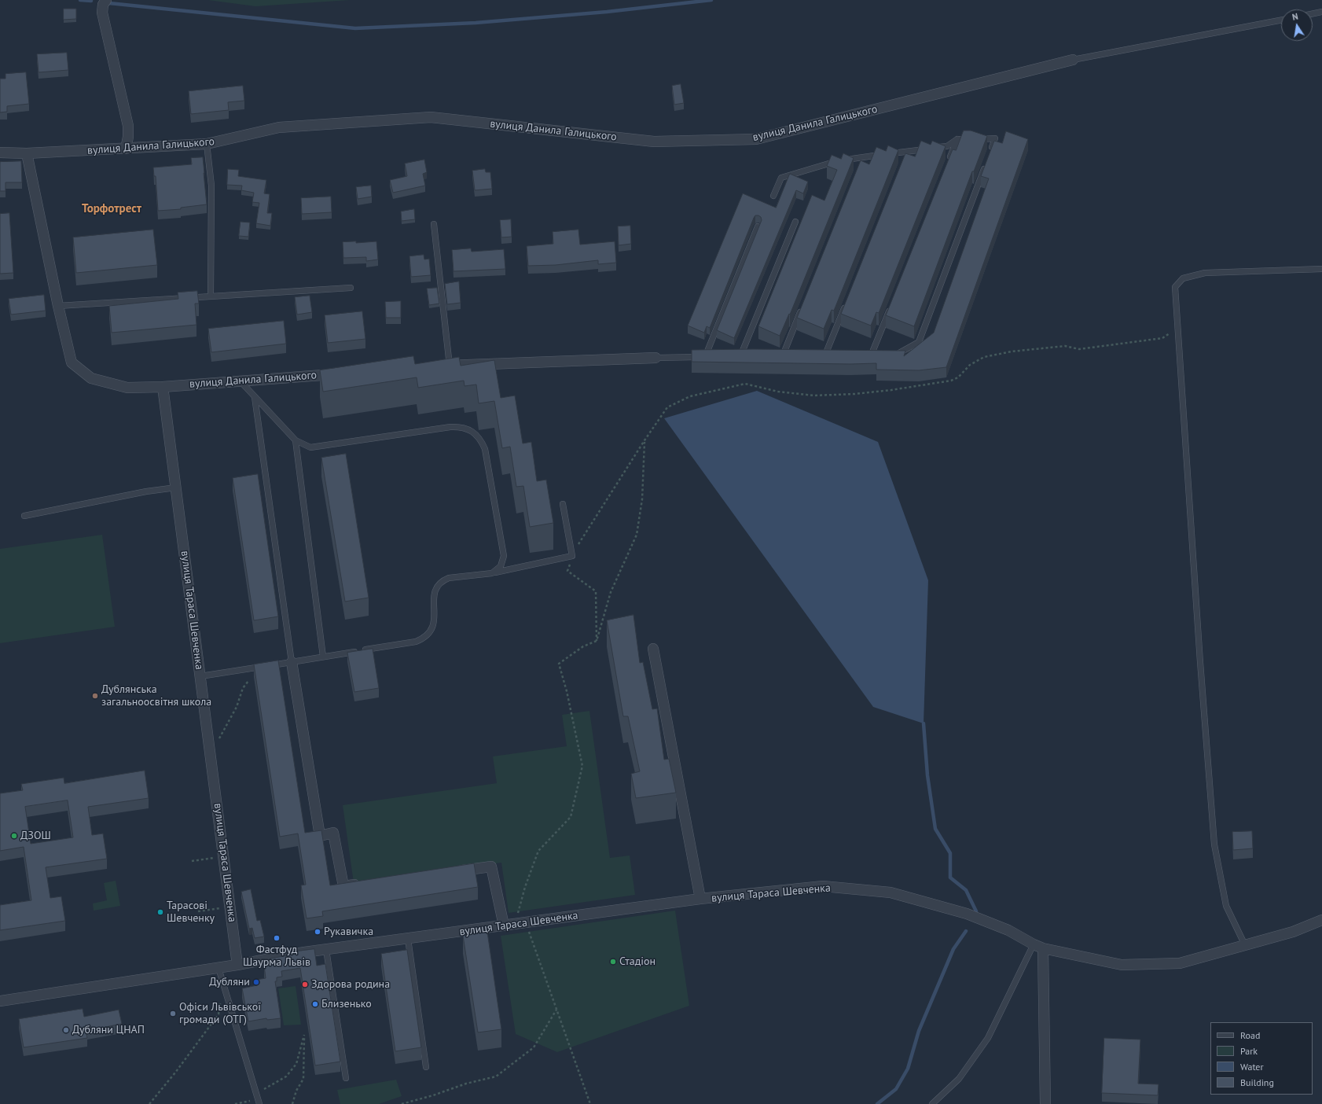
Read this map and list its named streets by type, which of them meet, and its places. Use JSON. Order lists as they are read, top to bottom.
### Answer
{
  "streets": {
    "street": ["вулиця Данила Галицького", "вулиця Тараса Шевченка"]
  },
  "crossings": [
    ["вулиця Данила Галицького", "вулиця Тараса Шевченка"]
  ],
  "districts": ["Торфотрест"],
  "places": [
    "Дублянська загальноосвітня школа",
    "ДЗОШ",
    "Тарасові Шевченку",
    "Рукавичка",
    "Фастфуд Шаурма Львів",
    "Стадіон",
    "Дубляни",
    "Здорова родина",
    "Близенько",
    "Офіси Львівської громади (ОТГ)",
    "Дубляни ЦНАП"
  ],
  "legend": [
    "Road",
    "Park",
    "Water",
    "Building"
  ],
  "north": "top"
}
